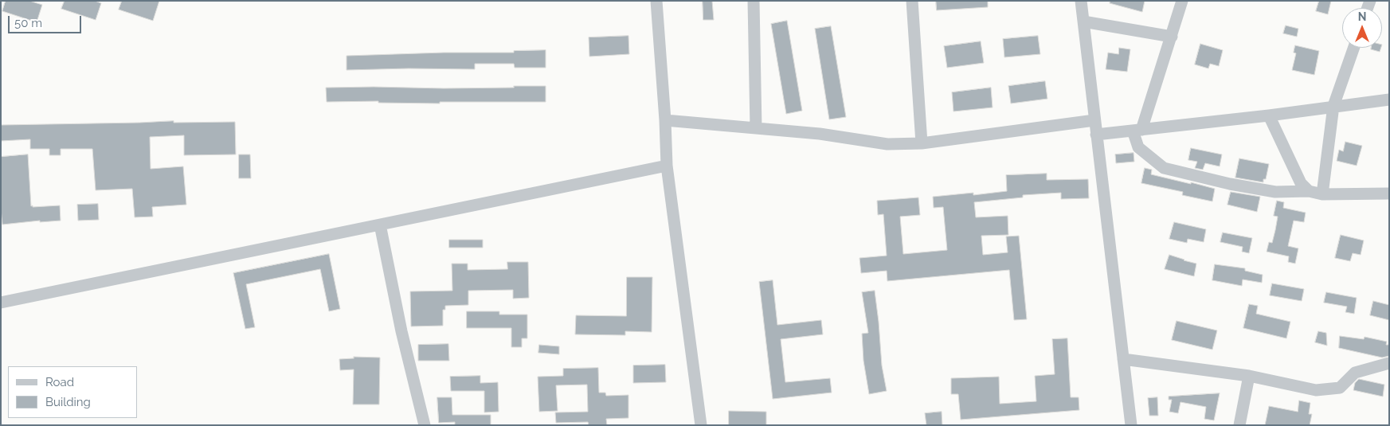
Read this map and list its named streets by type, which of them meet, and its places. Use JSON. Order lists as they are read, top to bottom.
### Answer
{
  "legend": ["Road", "Building"],
  "scale_bar": "50 m",
  "north": "top"
}
